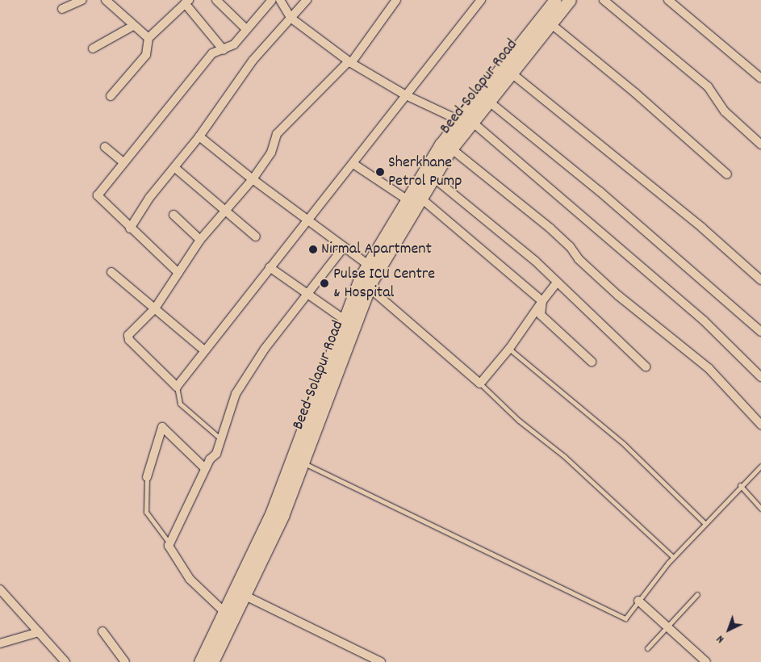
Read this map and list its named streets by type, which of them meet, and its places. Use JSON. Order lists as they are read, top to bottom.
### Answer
{
  "streets": {
    "main road": ["Beed-Solapur Road"]
  },
  "places": ["Sherkhane Petrol Pump", "Nirmal Apartment", "Pulse ICU Centre & Hospital"],
  "north": "bottom left"
}
